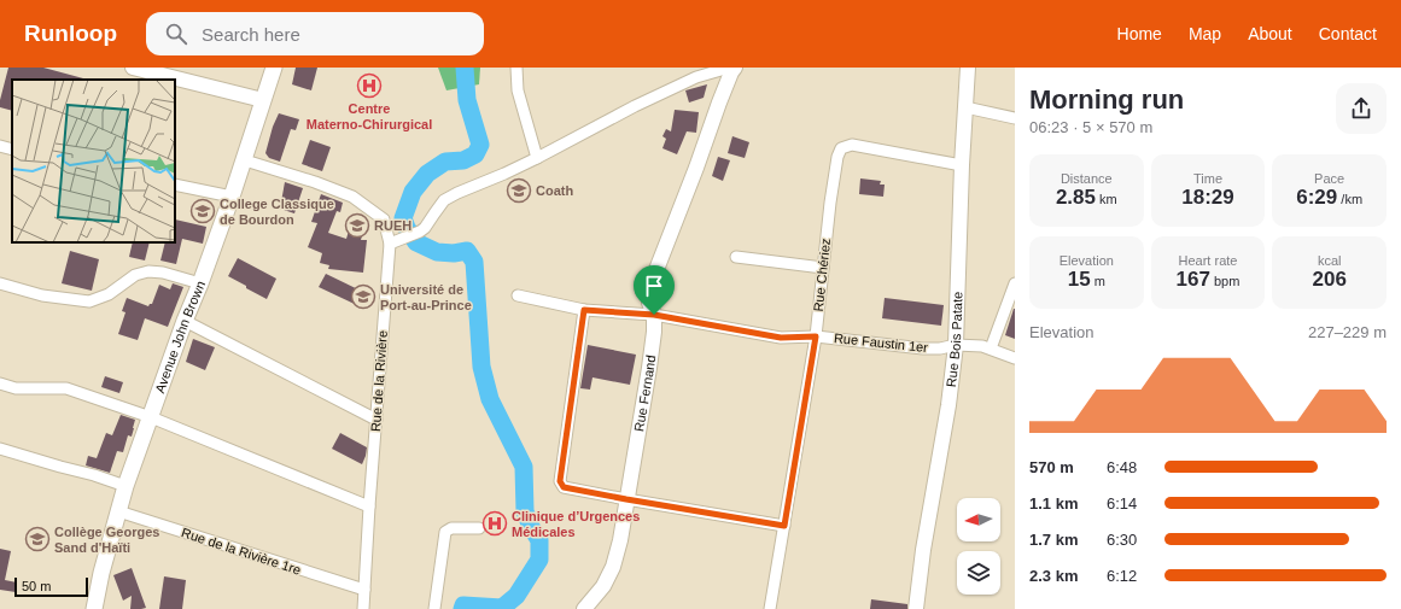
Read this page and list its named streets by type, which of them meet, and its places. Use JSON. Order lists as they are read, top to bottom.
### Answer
{
  "streets": {
    "main road": ["Avenue John Brown"],
    "street": [
      "Rue Chériez",
      "Rue Bois Patate",
      "Rue Faustin 1er",
      "Rue de la Rivière",
      "Rue Fernand",
      "Rue de la Rivière 1re"
    ]
  },
  "crossings": [
    ["Rue Chériez", "Rue Bois Patate"],
    ["Rue Chériez", "Rue Faustin 1er"],
    ["Avenue John Brown", "Rue de la Rivière"],
    ["Avenue John Brown", "Rue de la Rivière 1re"],
    ["Rue Bois Patate", "Rue Faustin 1er"],
    ["Rue Faustin 1er", "Rue Fernand"],
    ["Rue de la Rivière", "Rue de la Rivière 1re"]
  ],
  "places": {
    "hospital": ["Centre Materno-Chirurgical", "Clinique d’Urgences Médicales"],
    "school or university": [
      "Coath",
      "College Classique de Bourdon",
      "RUEH",
      "Université de Port-au-Prince",
      "Collège Georges Sand d'Haïti"
    ]
  },
  "scale_bar": "50 m",
  "north": "left",
  "page": {
    "header": "Runloop",
    "search": "Search here",
    "nav": [
      "Home",
      "Map",
      "About",
      "Contact"
    ],
    "heading": ["Morning run", "06:23 · 5 × 570 m"],
    "stats": [
      ["Distance", "2.85 km"],
      ["Time", "18:29"],
      ["Pace", "6:29 /km"],
      ["Elevation", "15 m"],
      ["Heart rate", "167 bpm"],
      ["kcal", "206"]
    ],
    "chart": ["Elevation", "227–229 m"],
    "list": [
      {
        "name": "570 m",
        "note": "6:48"
      },
      {
        "name": "1.1 km",
        "note": "6:14"
      },
      {
        "name": "1.7 km",
        "note": "6:30"
      },
      {
        "name": "2.3 km",
        "note": "6:12"
      }
    ],
    "scale": "50 m"
  }
}
